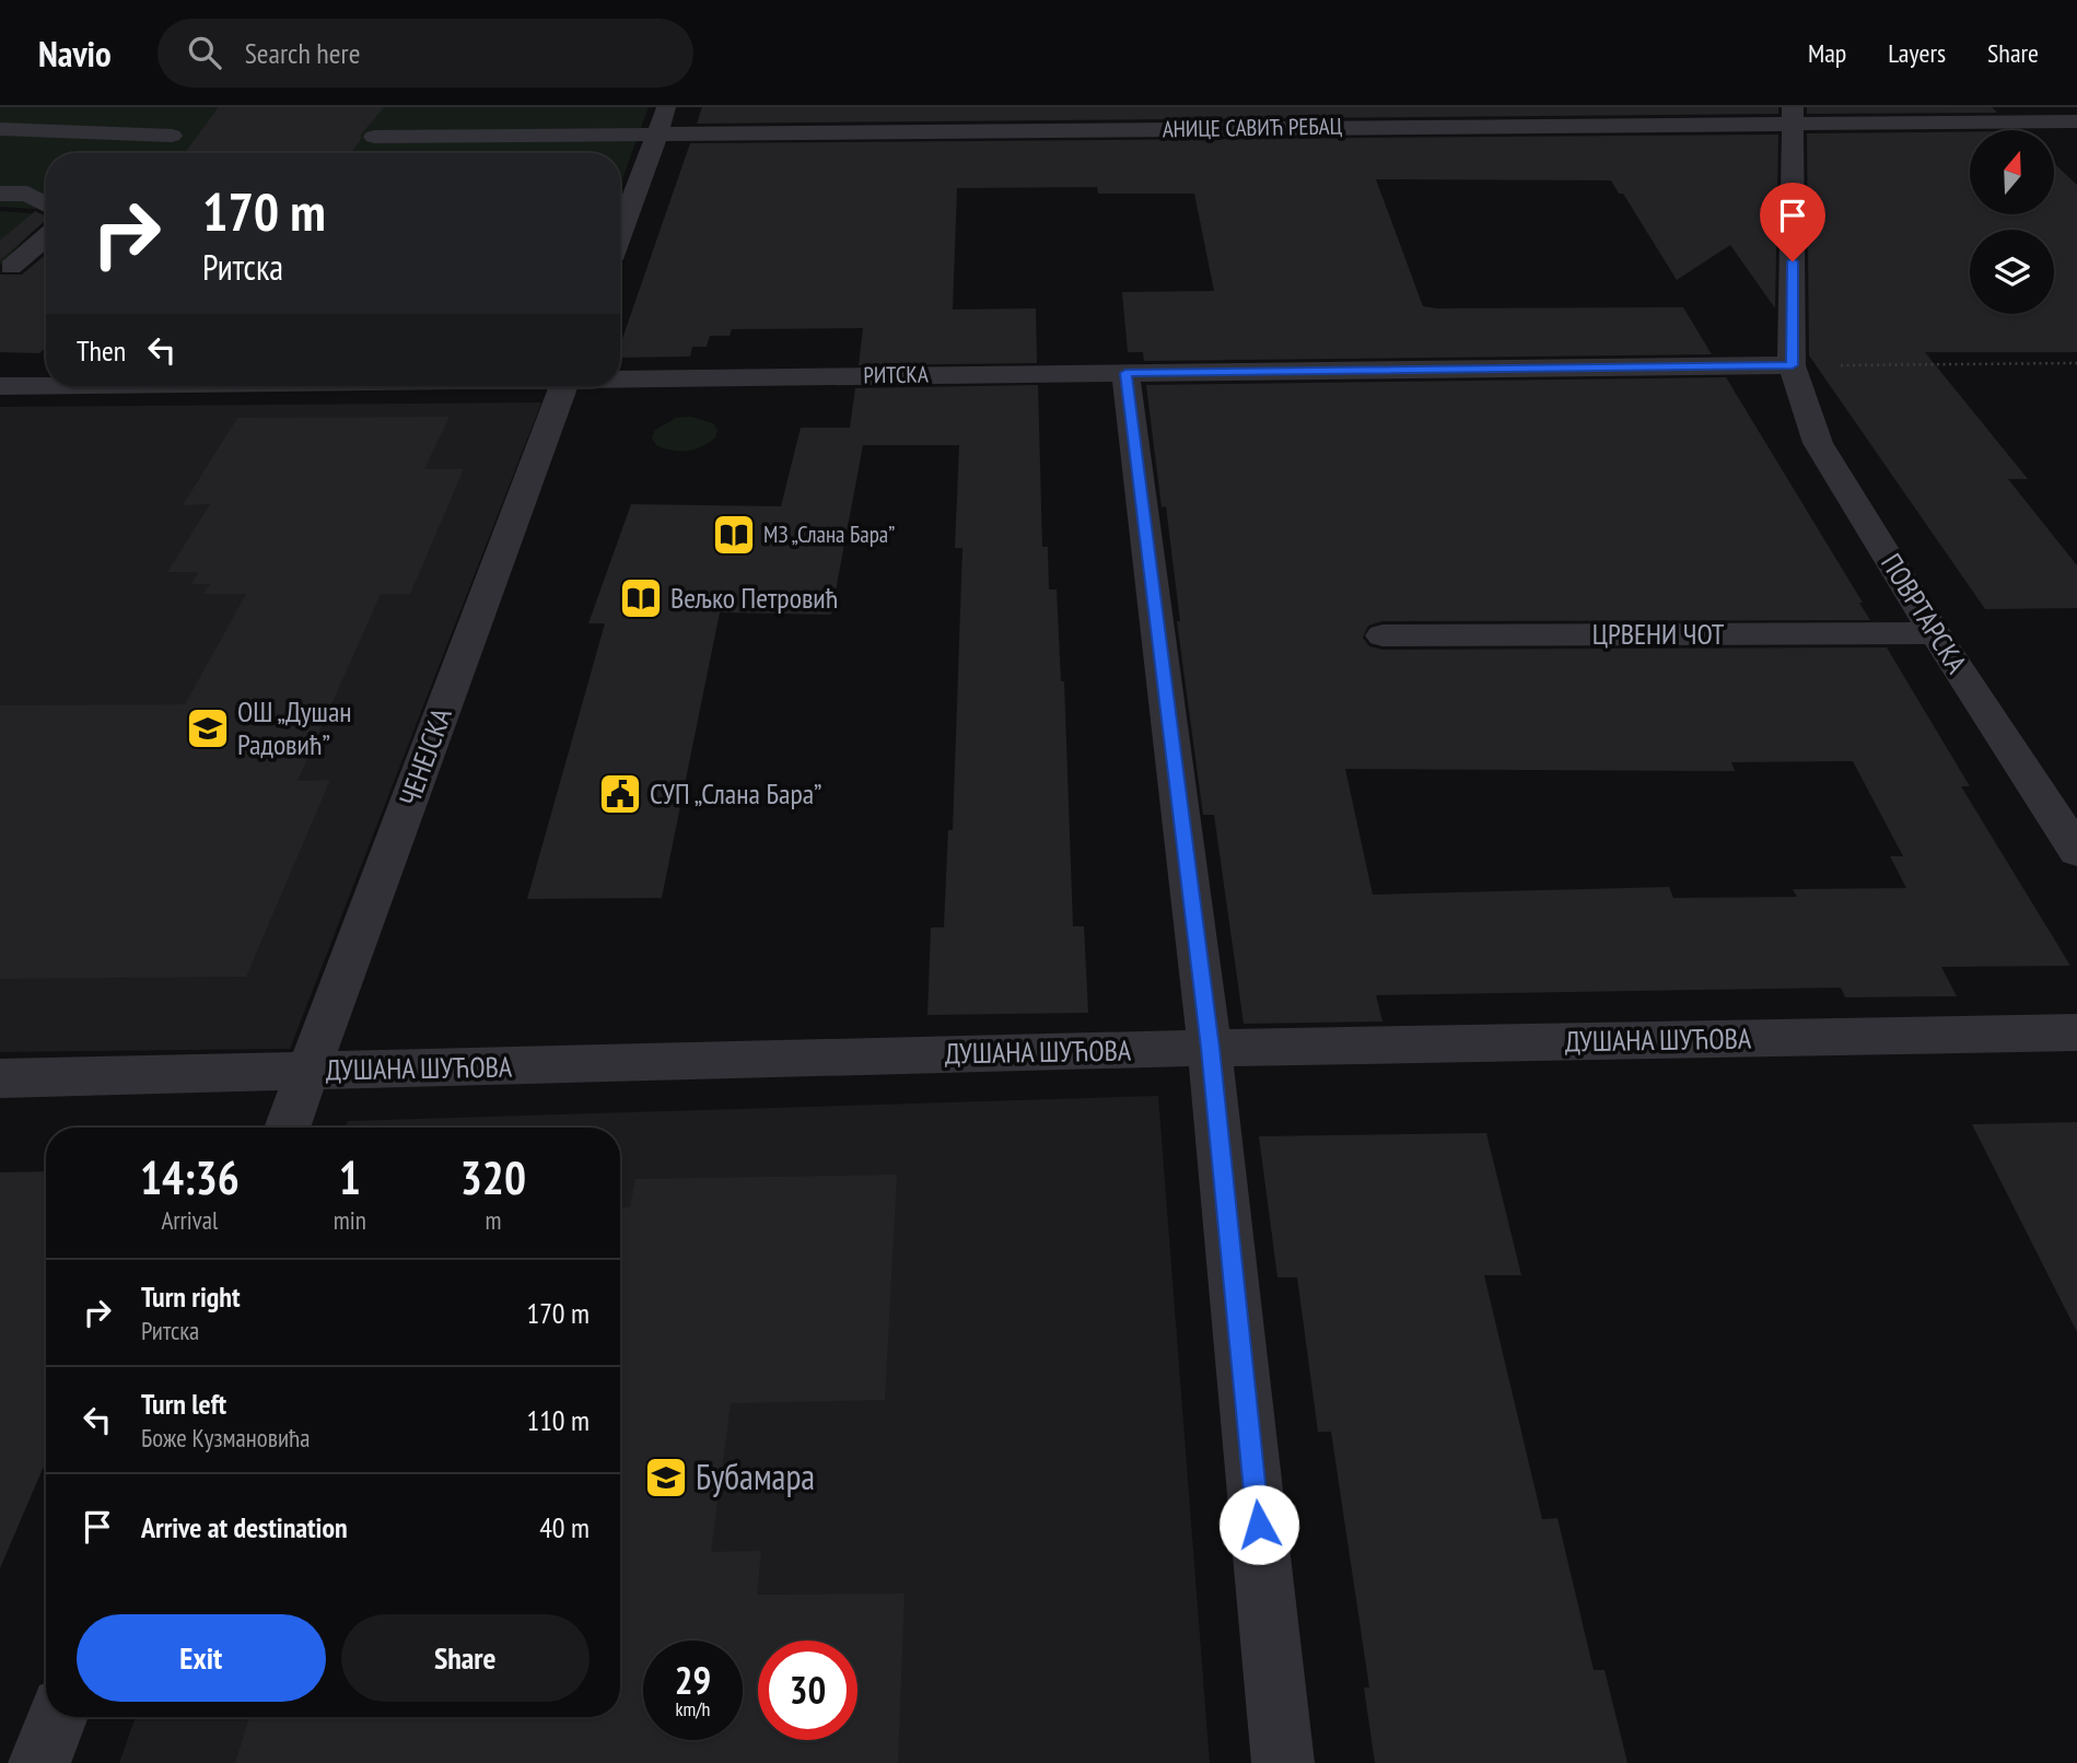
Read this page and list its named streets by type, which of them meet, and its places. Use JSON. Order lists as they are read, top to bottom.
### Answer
{
  "streets": {
    "street": [
      "АНИЦЕ САВИЋ РЕБАЦ",
      "РИТСКА",
      "ПОВРТАРСКА",
      "ЦРВЕНИ ЧОТ",
      "ЧЕНЕЈСКА",
      "ДУШАНА ШУЋОВА"
    ]
  },
  "crossings": [
    ["АНИЦЕ САВИЋ РЕБАЦ", "ПОВРТАРСКА"],
    ["РИТСКА", "ПОВРТАРСКА"],
    ["ПОВРТАРСКА", "ЦРВЕНИ ЧОТ"],
    ["ЧЕНЕЈСКА", "ДУШАНА ШУЋОВА"]
  ],
  "places": {
    "library": ["МЗ „Слана Бара”", "Вељко Петровић"],
    "school or university": ["ОШ „Душан Радовић”", "Бубамара"],
    "public building": ["СУП „Слана Бара”"]
  },
  "north": "top",
  "page": {
    "header": "Navio",
    "search": "Search here",
    "nav": ["Map", "Layers", "Share"],
    "turn": ["170 m", "Ритска"],
    "then": "Then",
    "eta": [
      "14:36",
      "Arrival",
      "1",
      "min",
      "320",
      "m"
    ],
    "list": [
      {
        "name": "Turn right",
        "note": "Ритска",
        "value": "170 m"
      },
      {
        "name": "Turn left",
        "note": "Боже Кузмановића",
        "value": "110 m"
      },
      {
        "name": "Arrive at destination",
        "value": "40 m"
      }
    ],
    "buttons": ["Exit", "Share"],
    "speed": "29 km/h",
    "limit": "30"
  }
}
